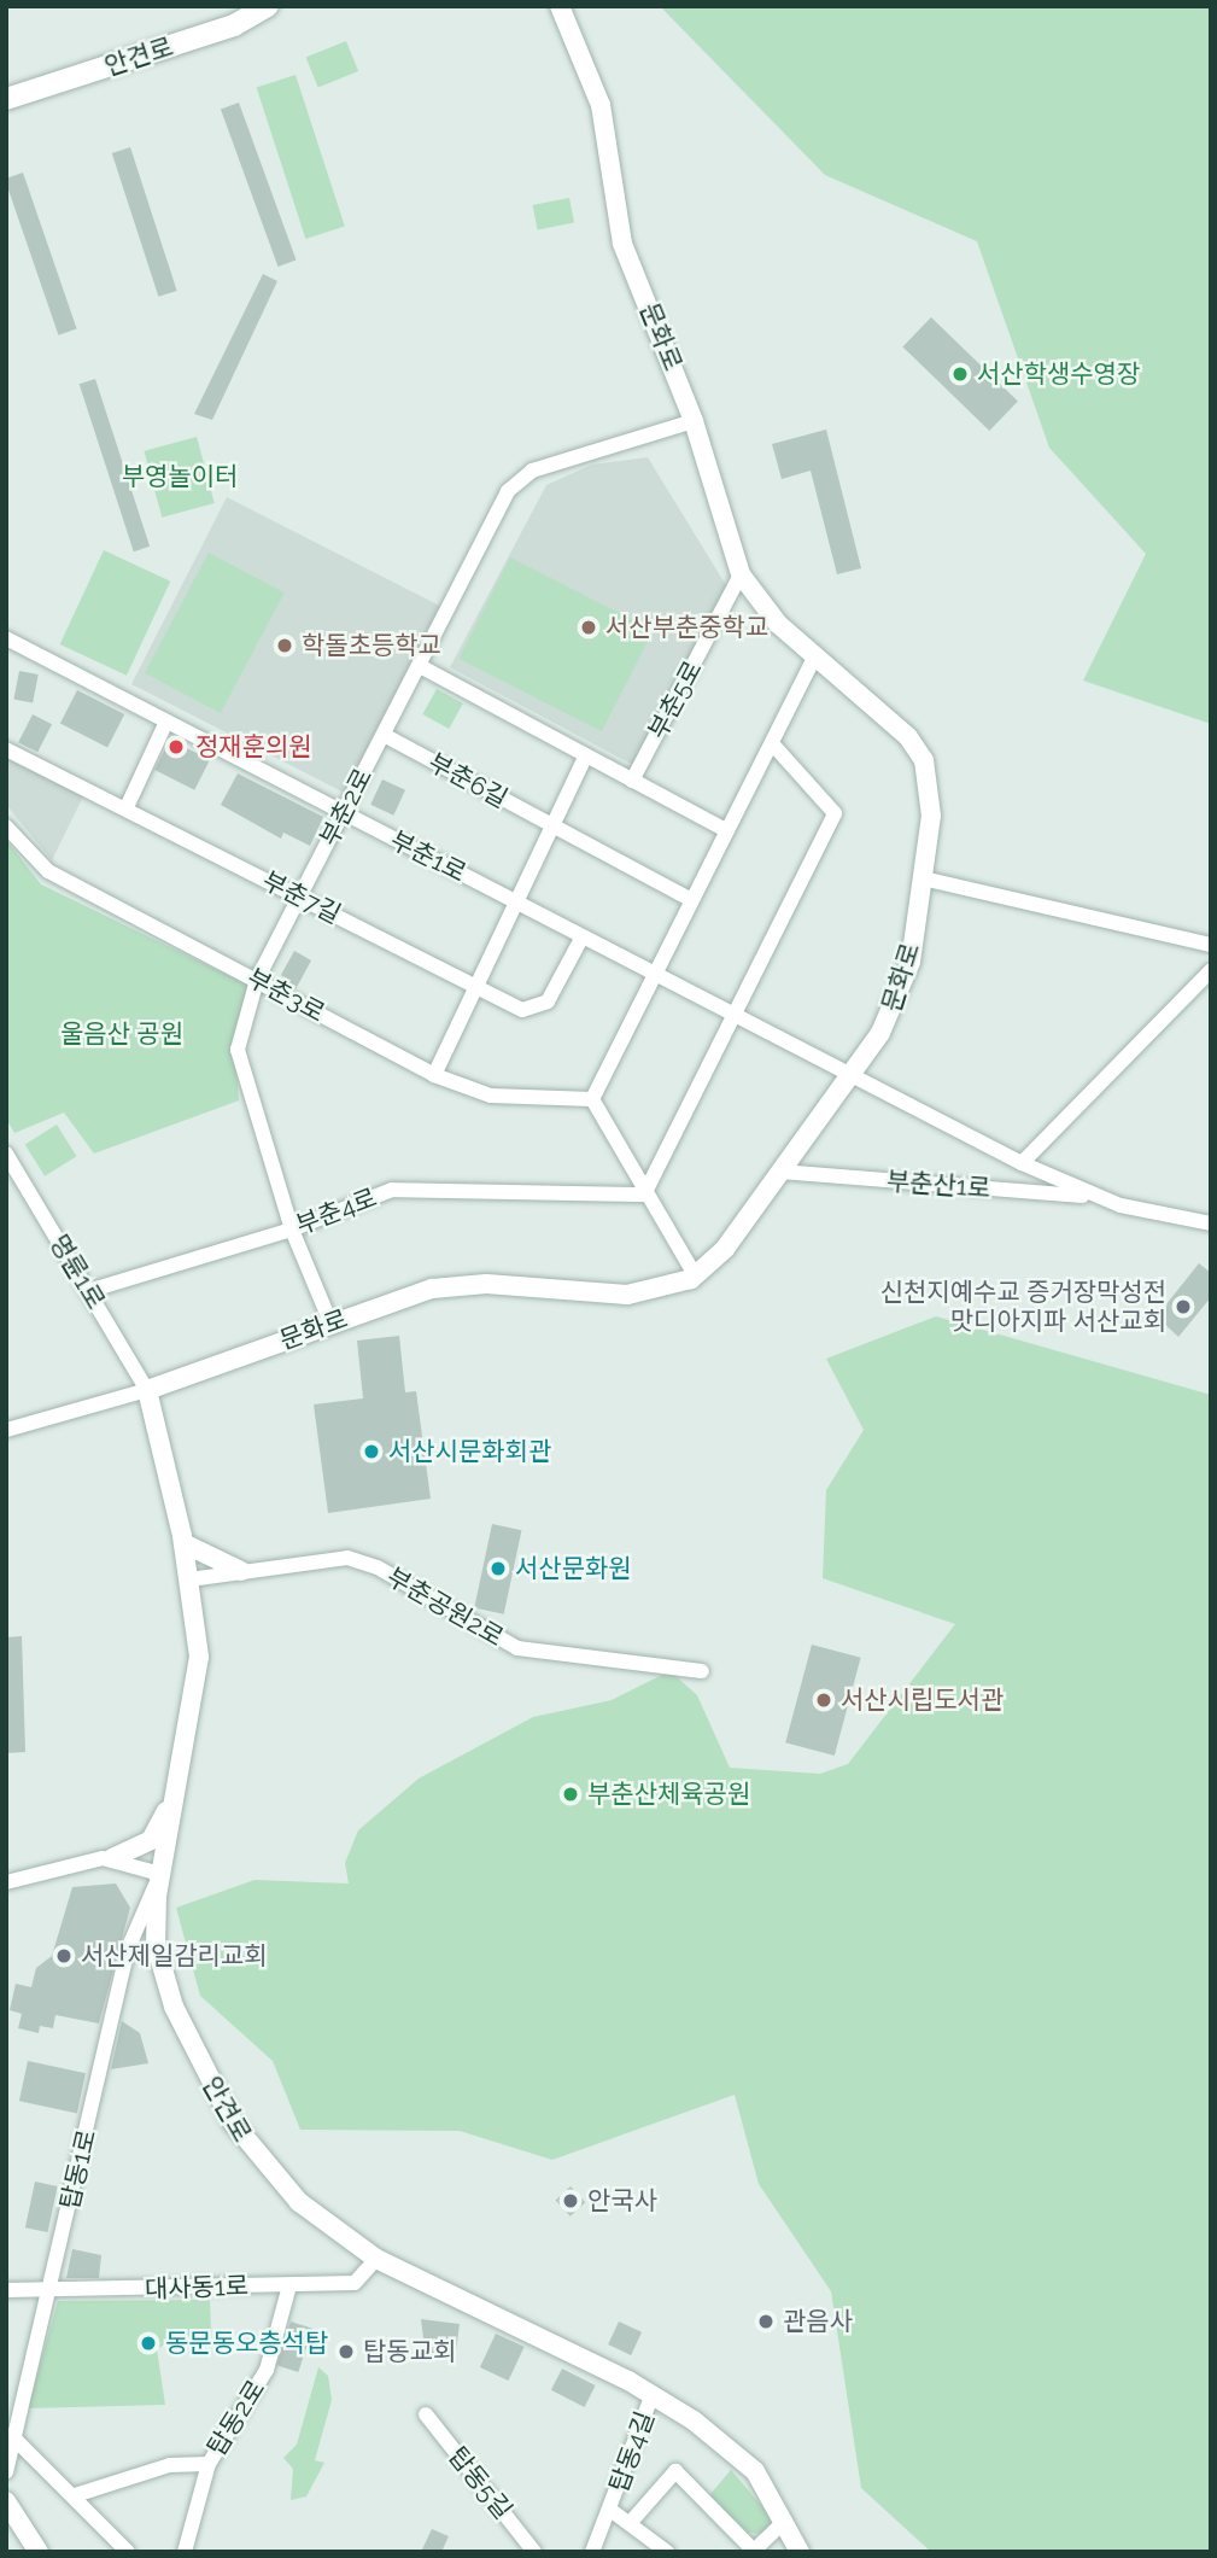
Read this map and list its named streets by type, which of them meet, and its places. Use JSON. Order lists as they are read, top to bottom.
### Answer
{
  "streets": {
    "main road": ["안견로"],
    "street": [
      "문화로",
      "부춘5로",
      "부춘6길",
      "부춘2로",
      "부춘1로",
      "부춘7길",
      "부춘3로",
      "부춘산1로",
      "부춘4로",
      "명륜1로",
      "부춘공원2로",
      "탑동1로",
      "대사동1로",
      "탑동2로",
      "탑동4길",
      "탑동5길"
    ]
  },
  "crossings": [
    ["안견로", "문화로"],
    ["안견로", "명륜1로"],
    ["안견로", "부춘공원2로"],
    ["안견로", "탑동1로"],
    ["안견로", "대사동1로"],
    ["안견로", "탑동4길"],
    ["문화로", "부춘5로"],
    ["문화로", "부춘2로"],
    ["문화로", "부춘1로"],
    ["문화로", "부춘산1로"],
    ["문화로", "명륜1로"],
    ["부춘6길", "부춘2로"],
    ["부춘2로", "부춘1로"],
    ["부춘2로", "부춘7길"],
    ["부춘2로", "부춘3로"],
    ["부춘2로", "부춘4로"],
    ["부춘1로", "부춘7길"],
    ["부춘1로", "부춘산1로"],
    ["부춘4로", "명륜1로"],
    ["탑동1로", "대사동1로"],
    ["대사동1로", "탑동2로"]
  ],
  "parks": ["부영놀이터", "울음산 공원"],
  "places": [
    "서산학생수영장",
    "서산부춘중학교",
    "학돌초등학교",
    "정재훈의원",
    "신천지예수교 증거장막성전 맛디아지파 서산교회",
    "서산시문화회관",
    "서산문화원",
    "서산시립도서관",
    "부춘산체육공원",
    "서산제일감리교회",
    "안국사",
    "관음사",
    "동문동오층석탑",
    "탑동교회"
  ]
}
